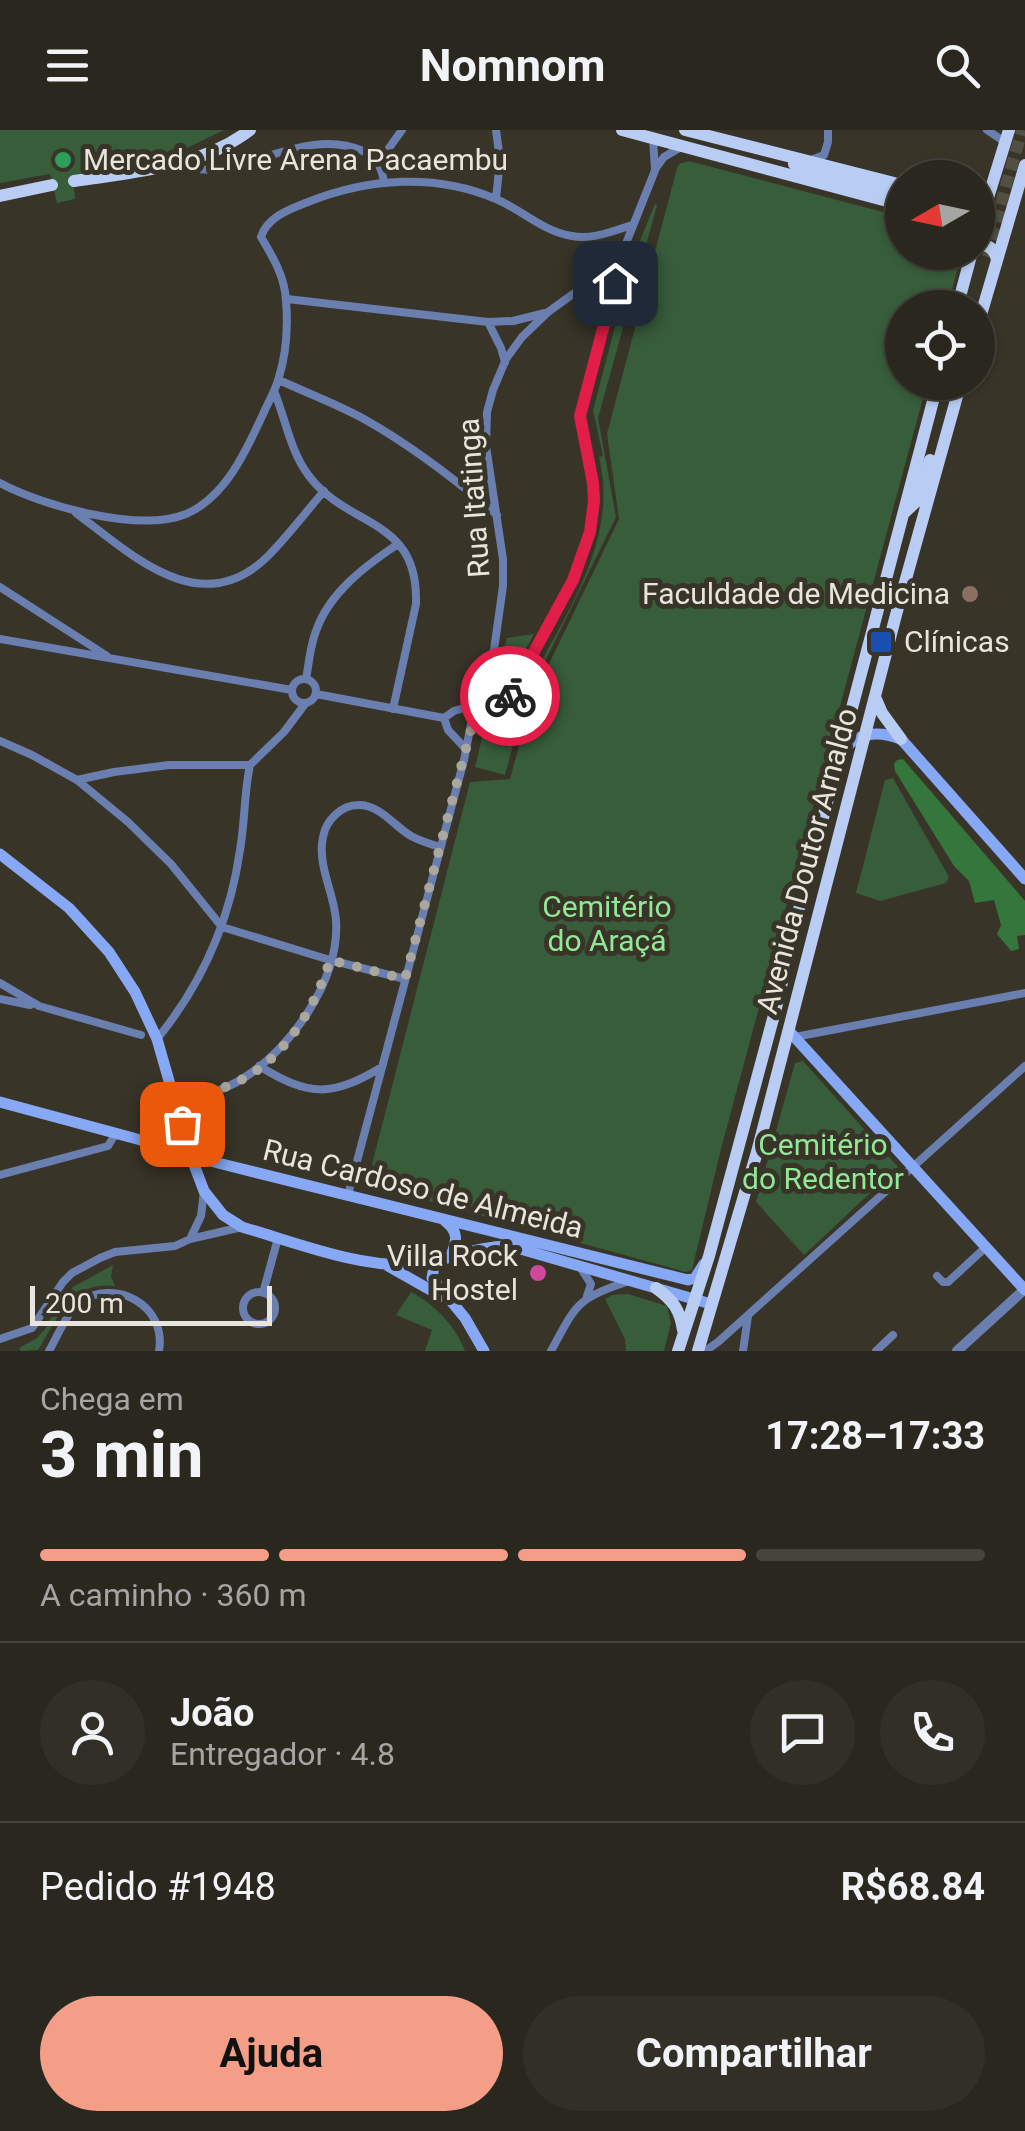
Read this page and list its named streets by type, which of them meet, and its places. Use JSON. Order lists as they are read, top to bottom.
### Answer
{
  "streets": {
    "main road": ["Avenida Doutor Arnaldo", "Rua Cardoso de Almeida"],
    "street": ["Rua Itatinga"]
  },
  "crossings": [
    ["Rua Itatinga", "Rua Cardoso de Almeida"],
    ["Avenida Doutor Arnaldo", "Rua Cardoso de Almeida"]
  ],
  "parks": ["Cemitério do Araçá", "Cemitério do Redentor"],
  "places": {
    "other": ["Mercado Livre Arena Pacaembu", "Faculdade de Medicina", "Villa Rock Hostel"],
    "transit": ["Clínicas"]
  },
  "scale_bar": "200 m",
  "north": "left",
  "page": {
    "header": "Nomnom",
    "scale": "200 m",
    "heading": ["3 min", "Chega em", "17:28–17:33"],
    "panel": [
      "João",
      "Entregador · 4.8",
      "Pedido #1948",
      "R$68.84"
    ],
    "bar": "A caminho · 360 m",
    "buttons": ["Ajuda", "Compartilhar"]
  }
}
